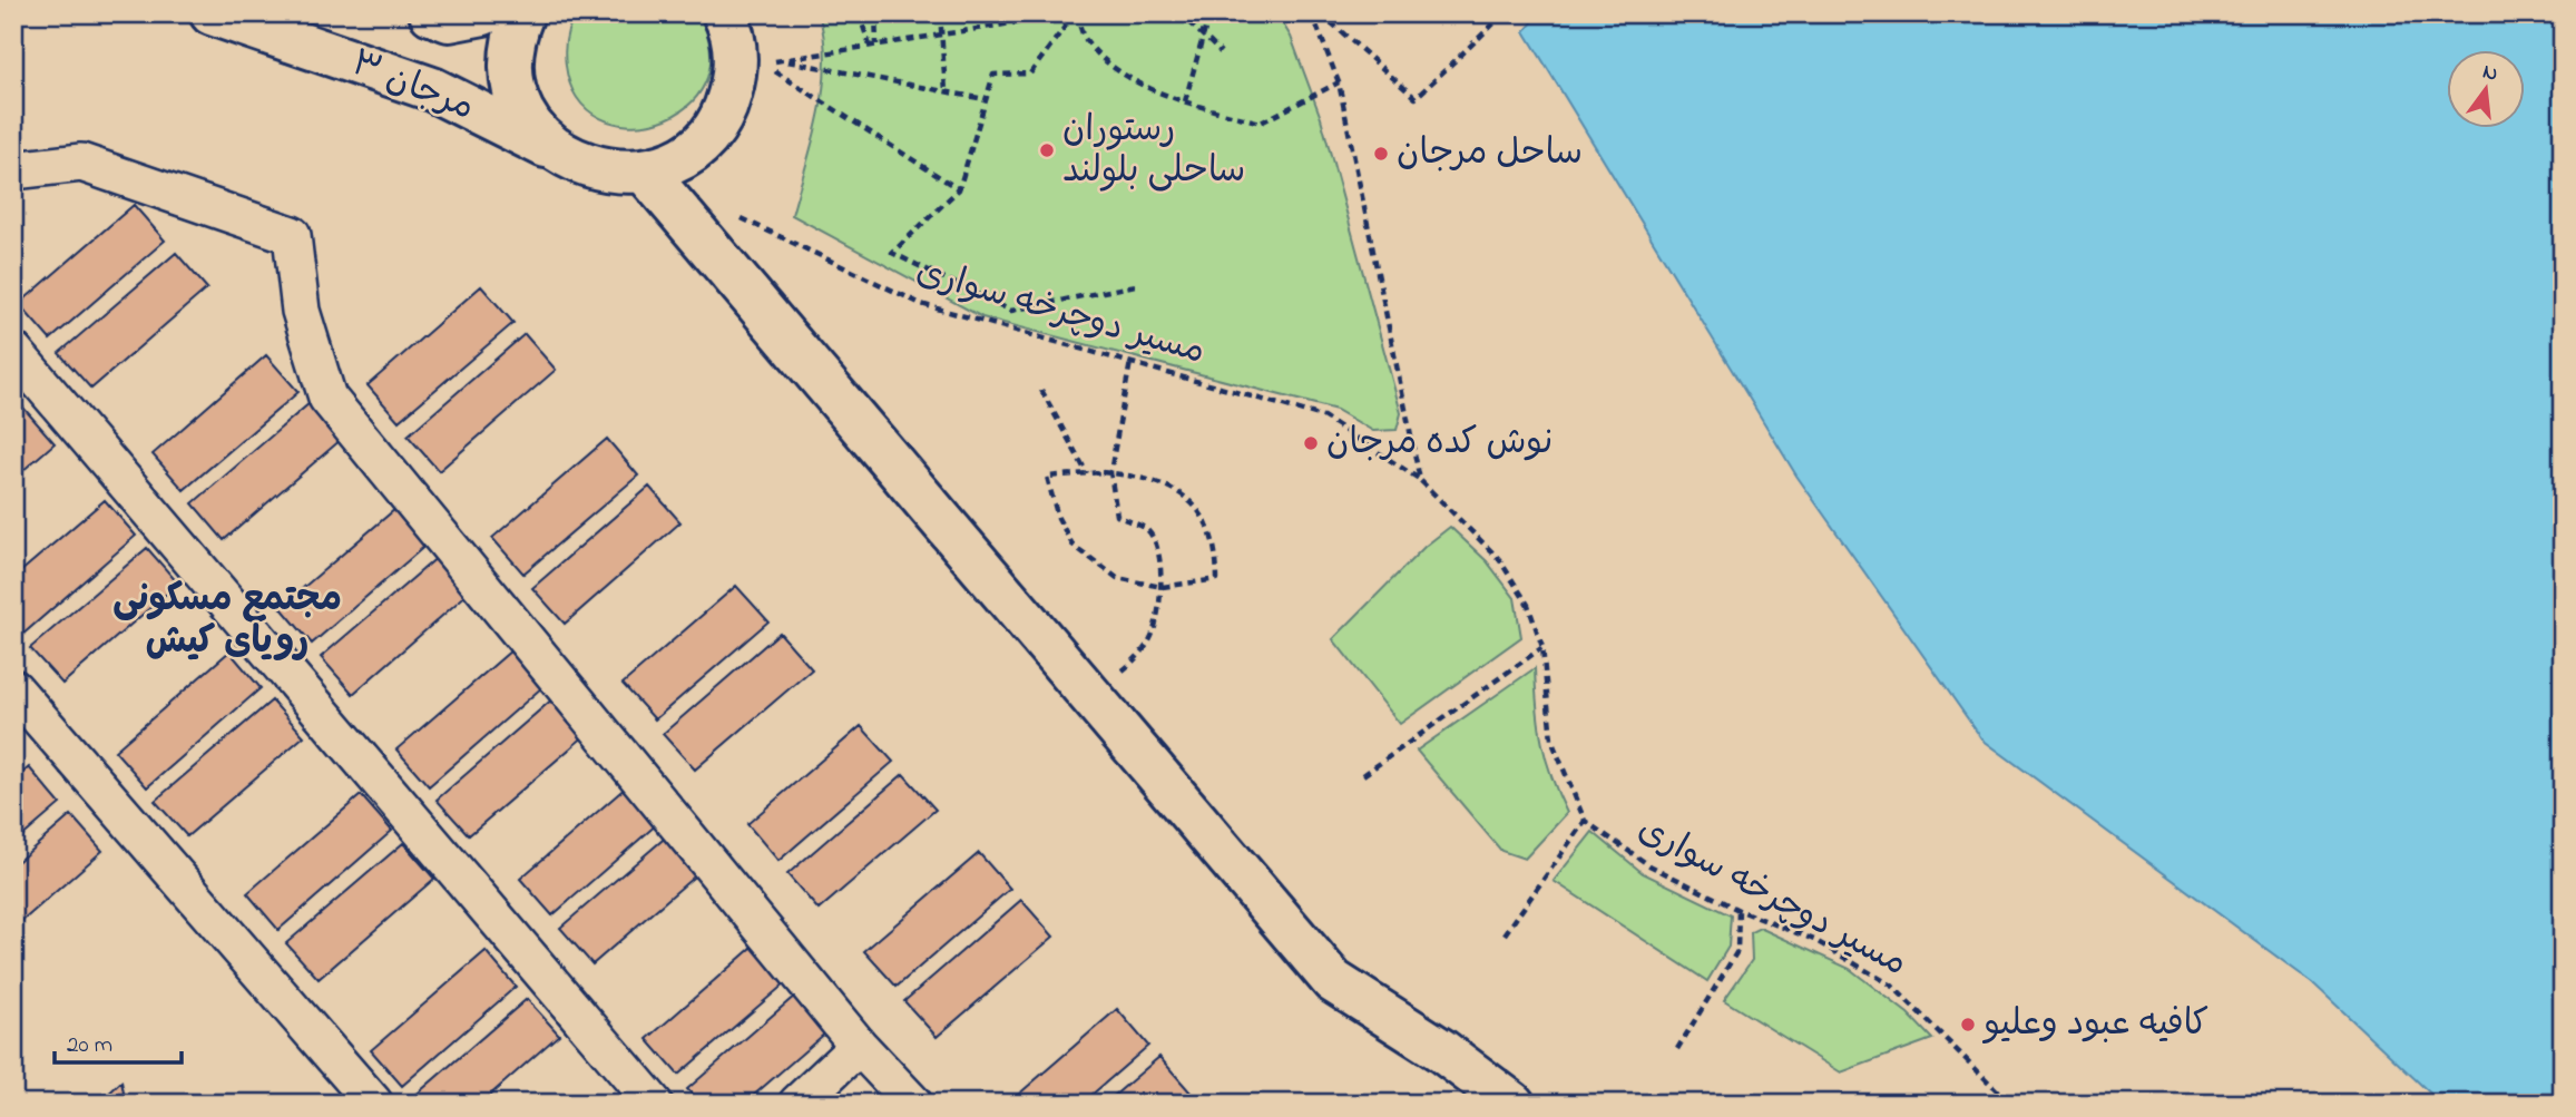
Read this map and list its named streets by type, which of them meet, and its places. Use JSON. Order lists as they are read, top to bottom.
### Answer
{
  "streets": {
    "street": ["مرجان ۳"],
    "path": ["مسیر دوچرخه سواری"]
  },
  "districts": ["مجتمع مسکونی رویای کیش"],
  "places": [
    "رستوران ساحلی بلولند",
    "ساحل مرجان",
    "نوش کده مرجان",
    "کافیه عبود وعلیو"
  ],
  "scale_bar": "20 m",
  "north": "top"
}
